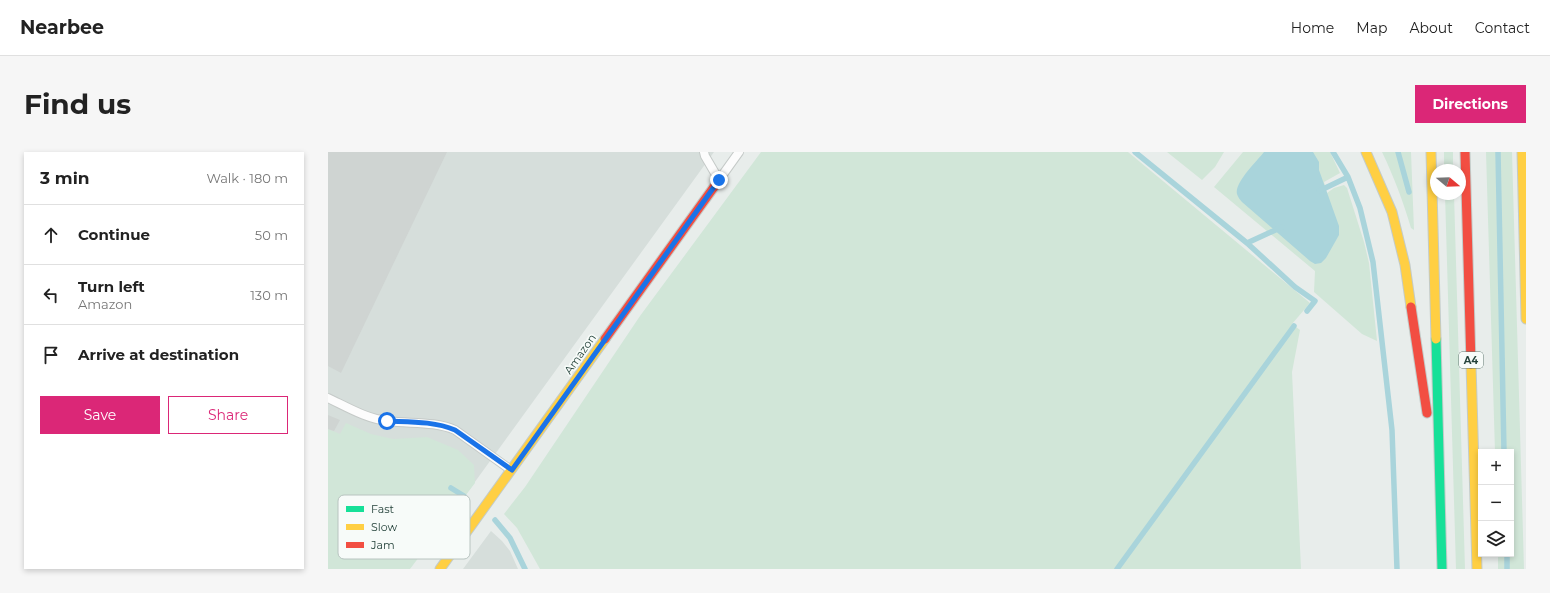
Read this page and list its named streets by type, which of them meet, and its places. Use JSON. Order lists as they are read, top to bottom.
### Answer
{
  "streets": {
    "main road": ["Amazon", "A4"]
  },
  "legend": ["Fast", "Slow", "Jam"],
  "north": "right",
  "page": {
    "header": "Nearbee",
    "nav": [
      "Home",
      "Map",
      "About",
      "Contact"
    ],
    "buttons": [
      "Directions",
      ["Save", "Share"]
    ],
    "title": "Find us",
    "heading": ["3 min", "Walk · 180 m"],
    "list": [
      ["Continue", "50 m"],
      ["Turn left", "Amazon", "130 m"],
      "Arrive at destination"
    ],
    "map_buttons": ["+", "−"]
  }
}
